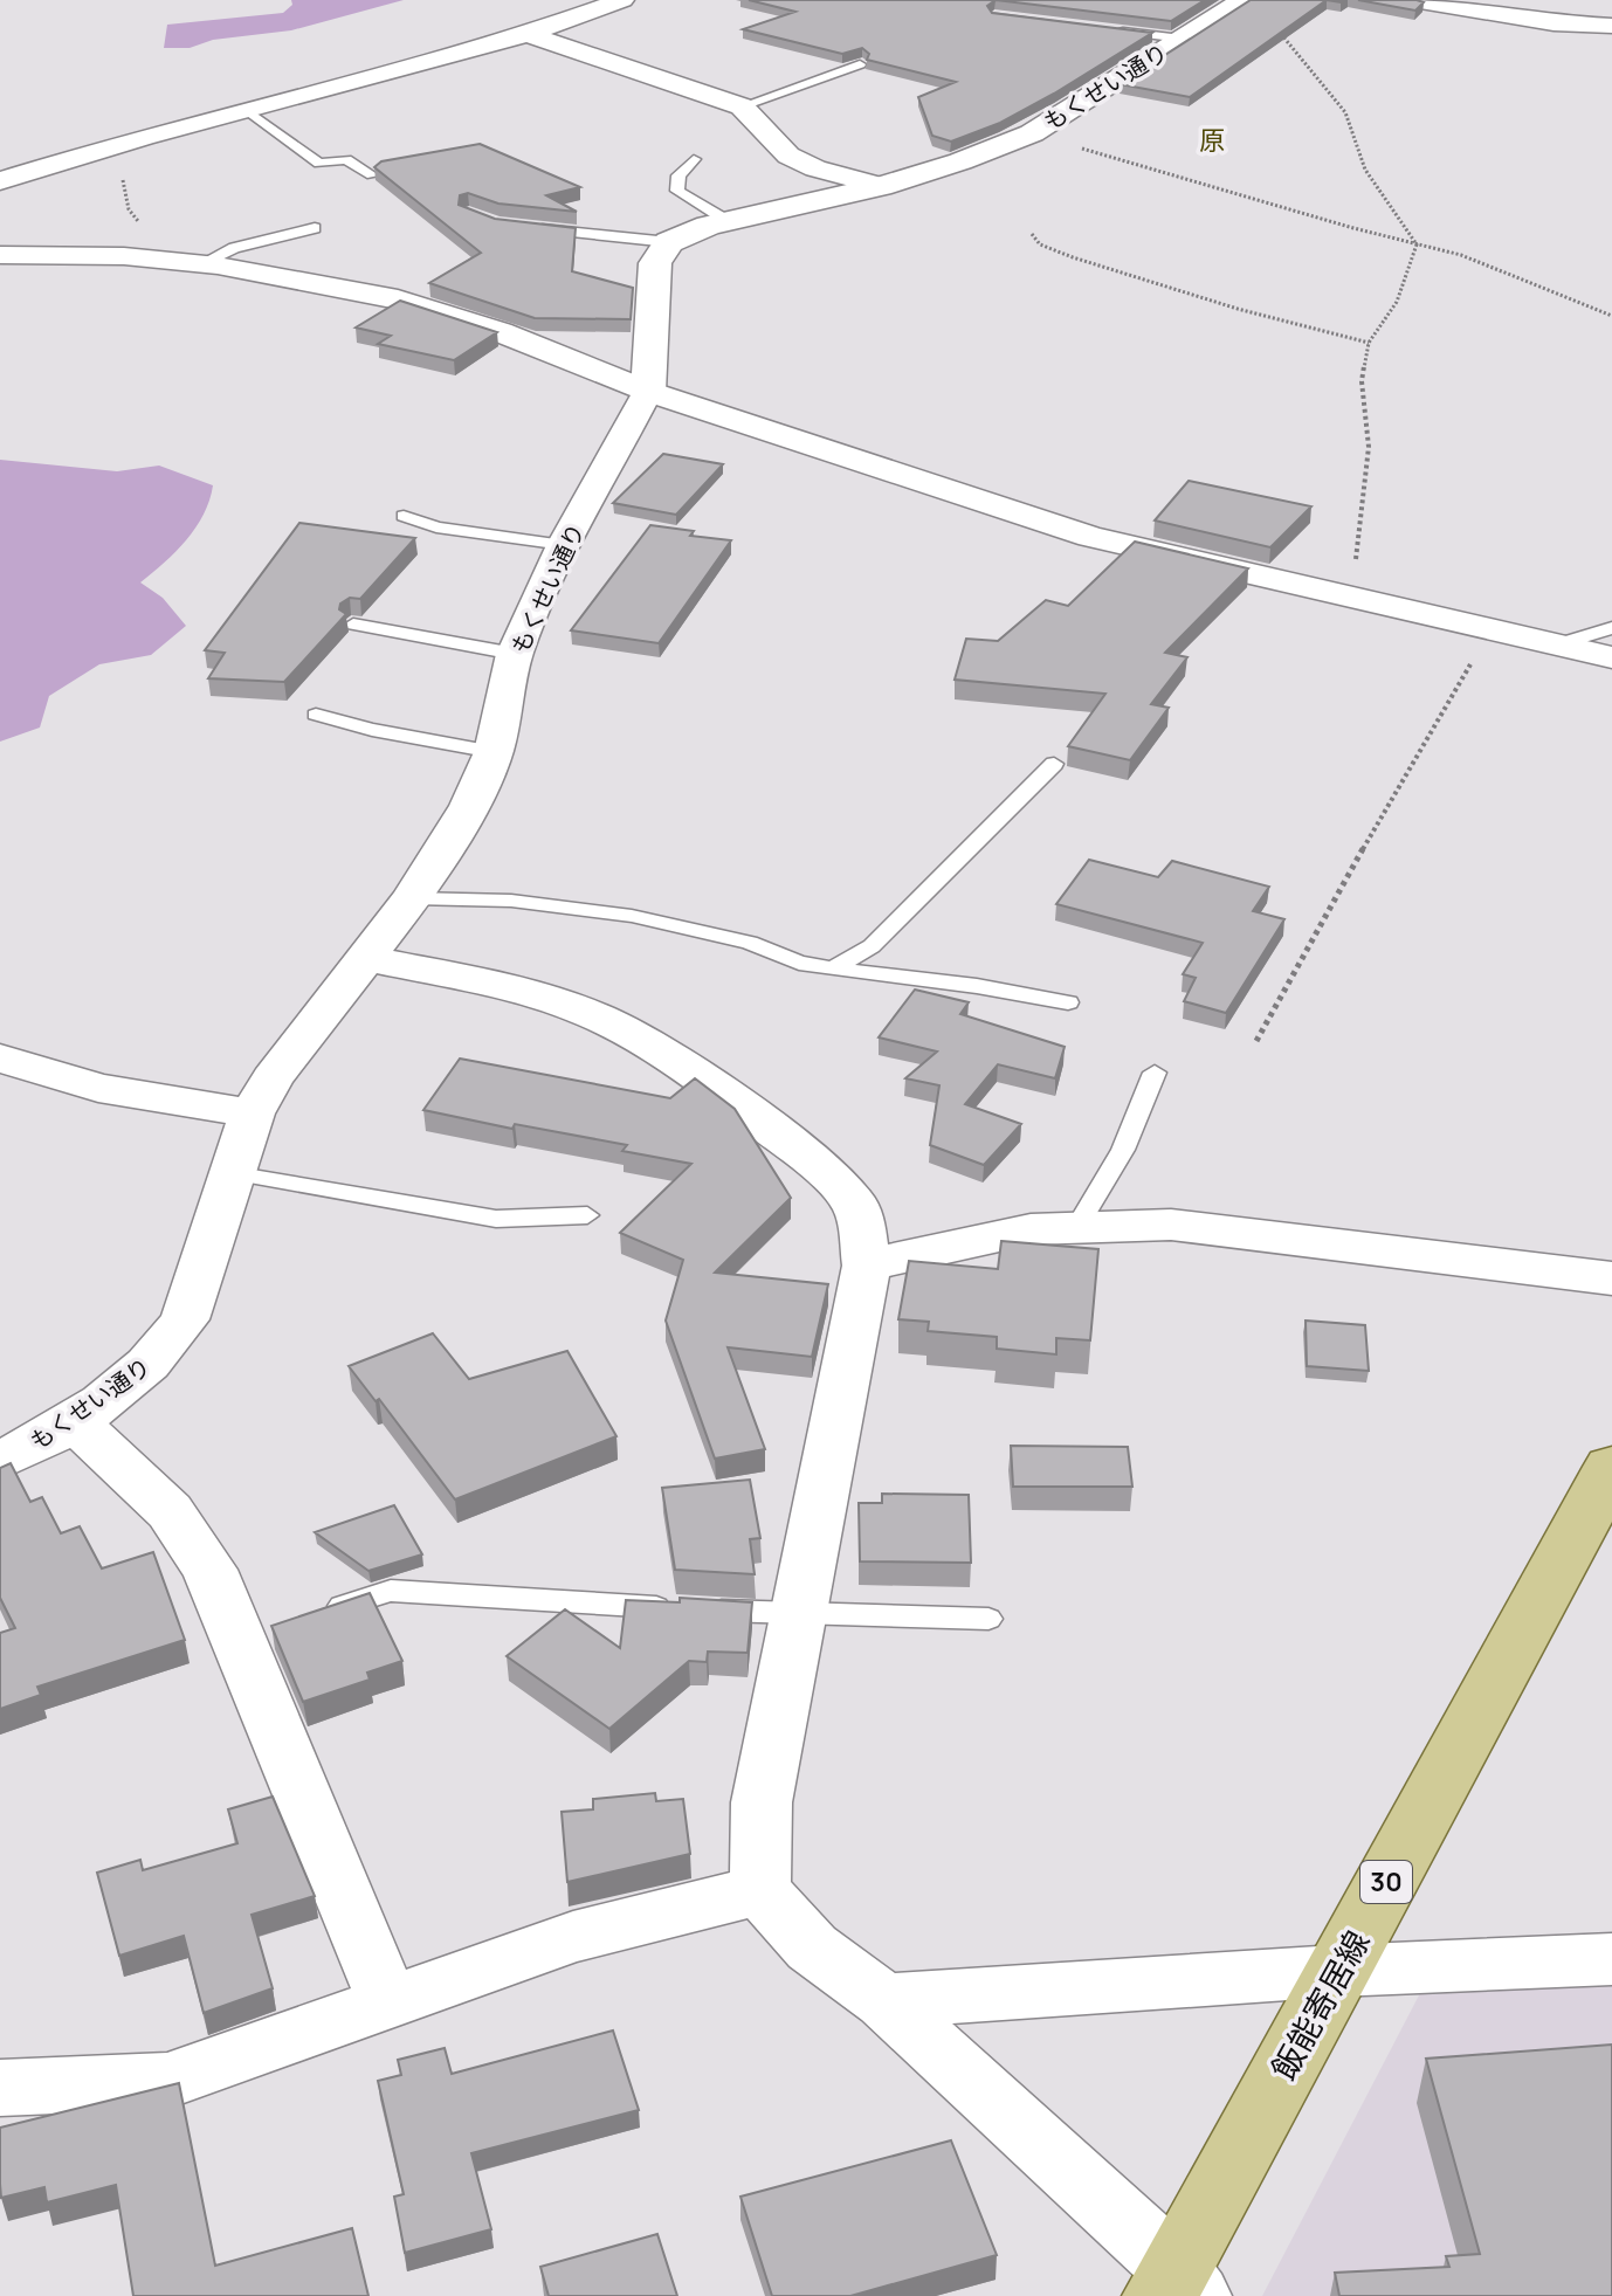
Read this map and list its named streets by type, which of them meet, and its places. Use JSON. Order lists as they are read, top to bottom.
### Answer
{
  "streets": {
    "main road": ["30", "飯能寄居線"],
    "street": ["もくせい通り"]
  },
  "districts": ["原"]
}
